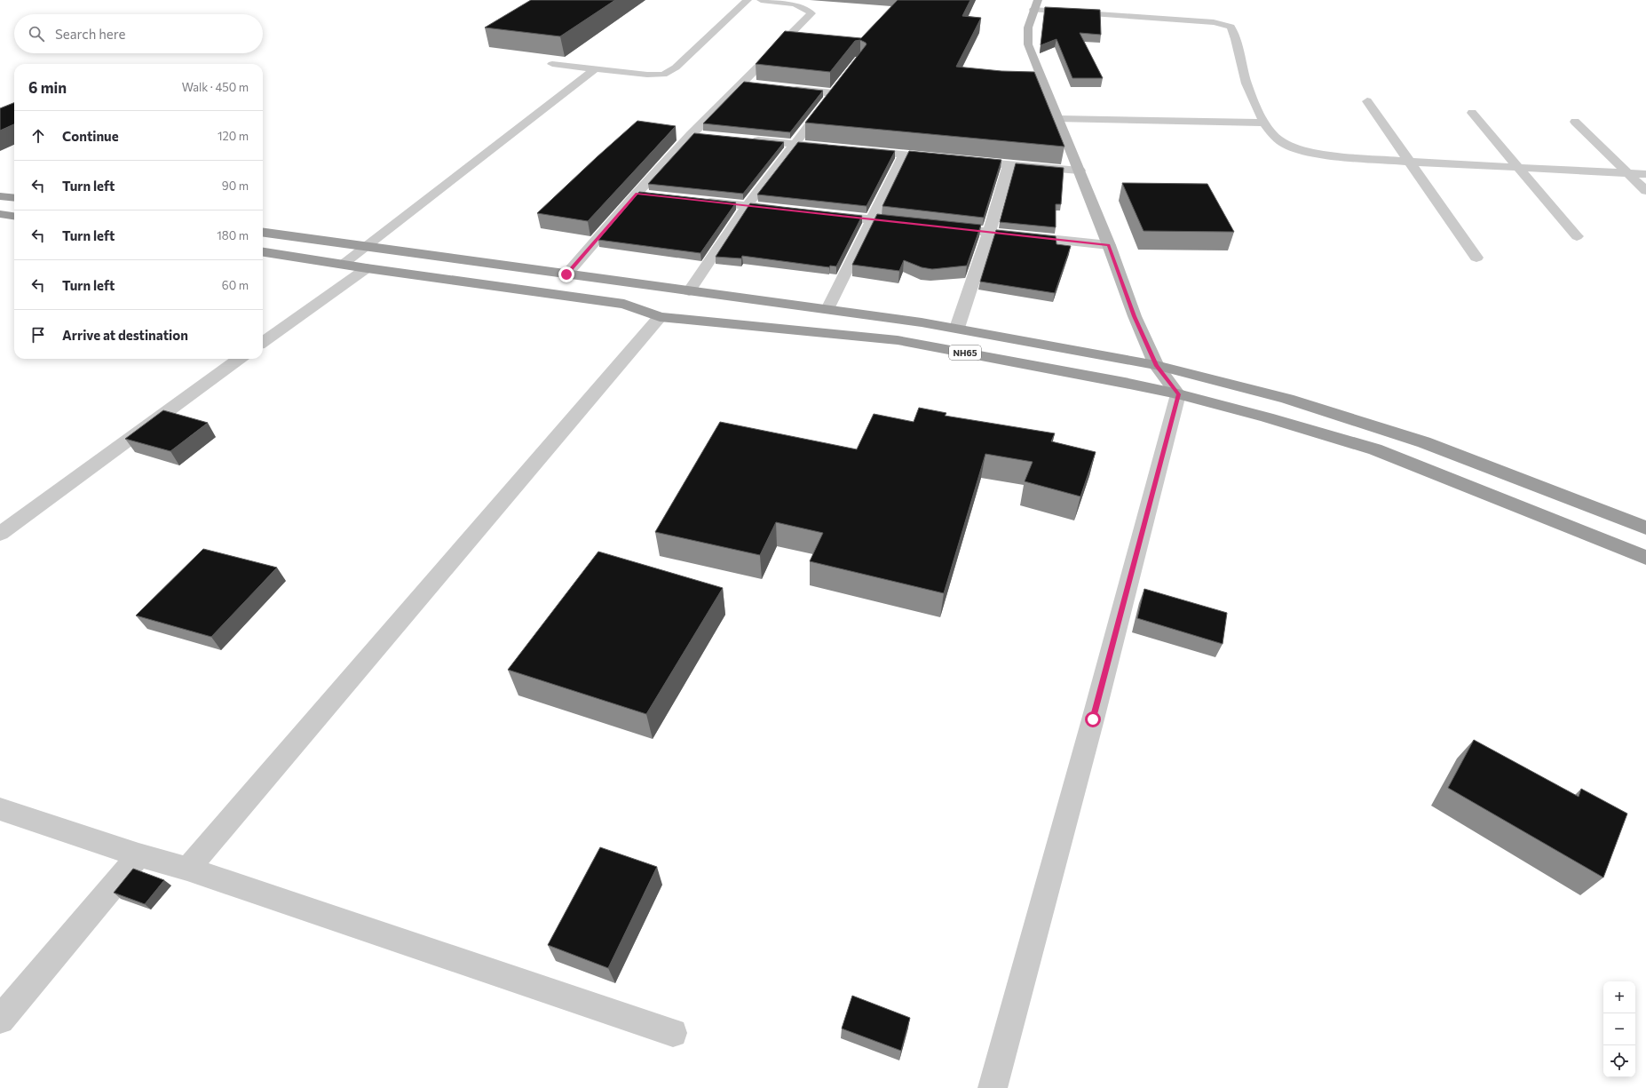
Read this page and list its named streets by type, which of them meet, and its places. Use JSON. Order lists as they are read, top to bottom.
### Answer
{
  "streets": {
    "highway": ["NH65"]
  },
  "page": {
    "search": "Search here",
    "heading": ["6 min", "Walk · 450 m"],
    "list": [
      ["Continue", "120 m"],
      ["Turn left", "90 m"],
      ["Turn left", "180 m"],
      ["Turn left", "60 m"],
      "Arrive at destination"
    ],
    "map_buttons": ["+", "−"]
  }
}
